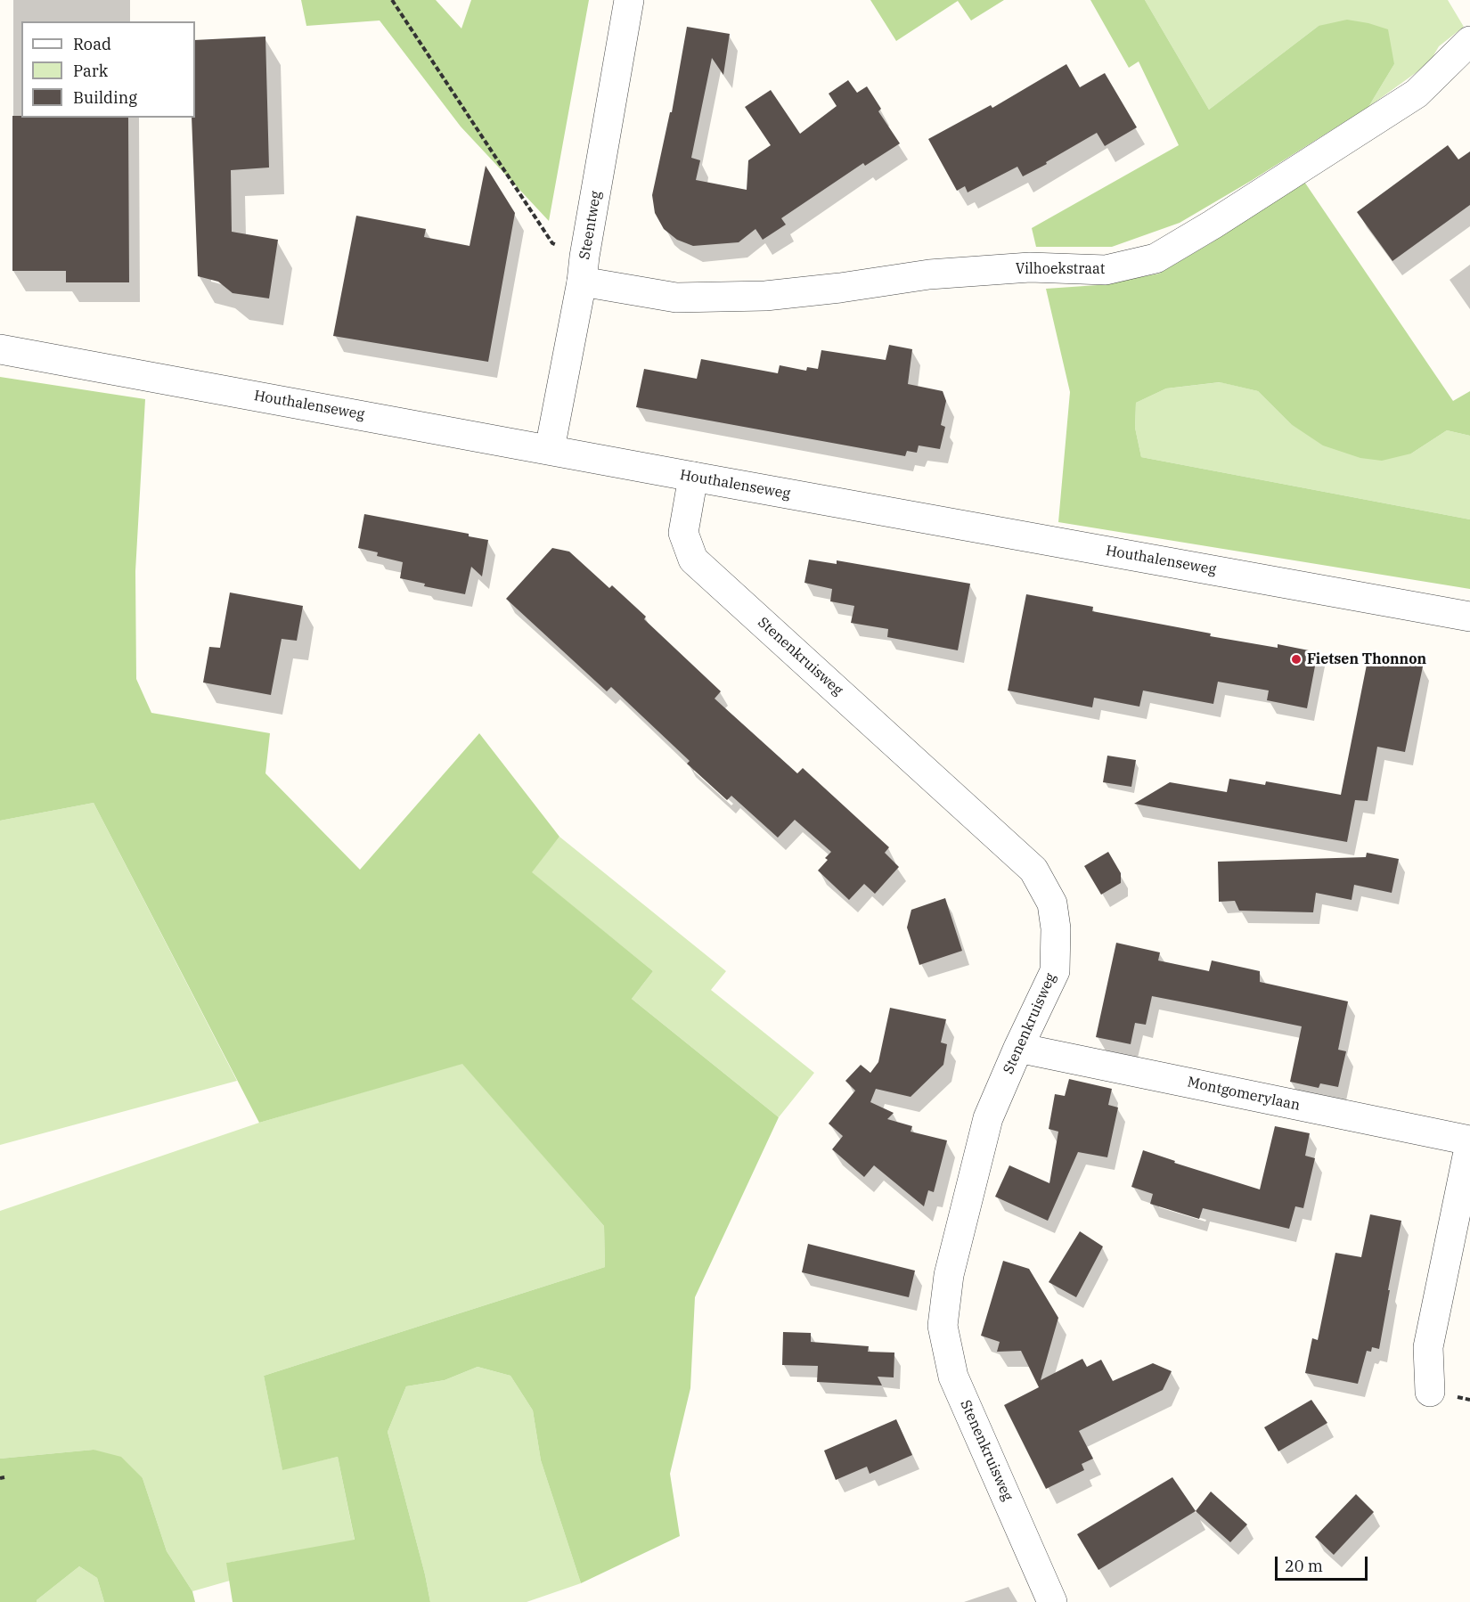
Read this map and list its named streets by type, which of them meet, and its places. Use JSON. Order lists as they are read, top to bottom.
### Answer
{
  "streets": {
    "street": [
      "Steentweg",
      "Vilhoekstraat",
      "Houthalenseweg",
      "Stenenkruisweg",
      "Montgomerylaan"
    ]
  },
  "crossings": [
    ["Steentweg", "Vilhoekstraat"],
    ["Steentweg", "Houthalenseweg"],
    ["Houthalenseweg", "Stenenkruisweg"],
    ["Stenenkruisweg", "Montgomerylaan"]
  ],
  "places": ["Fietsen Thonnon"],
  "legend": ["Road", "Park", "Building"],
  "scale_bar": "20 m"
}
